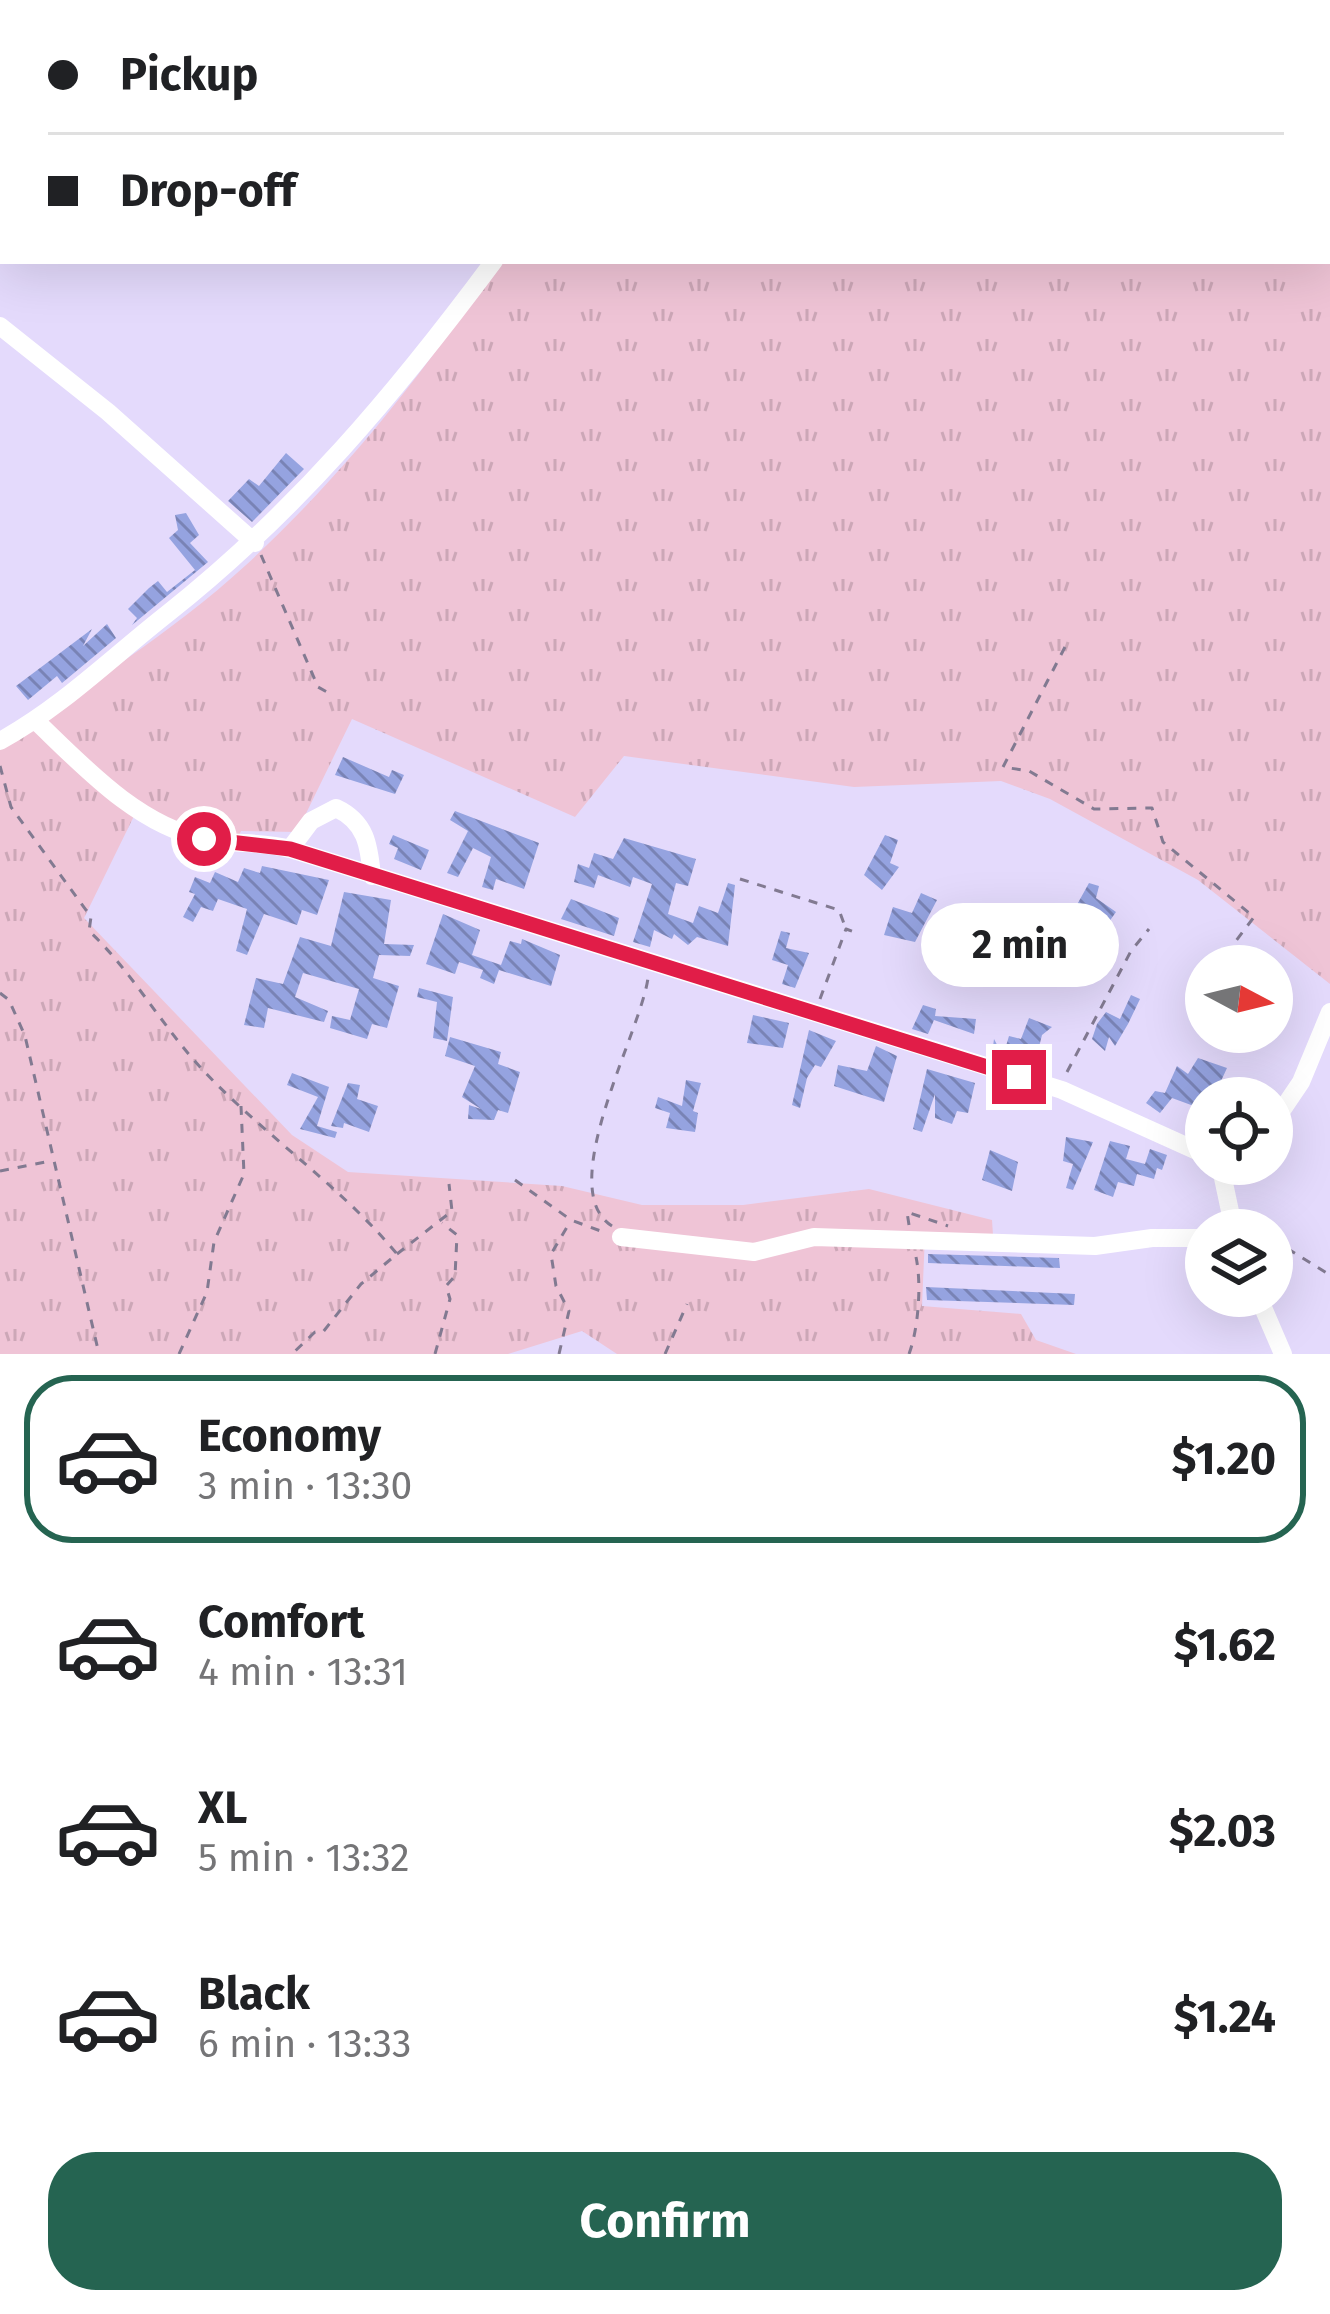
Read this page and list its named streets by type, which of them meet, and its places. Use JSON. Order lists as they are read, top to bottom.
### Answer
{
  "north": "right",
  "page": {
    "banner": ["Pickup", "Drop-off"],
    "bubble": "2 min",
    "list": [
      {
        "name": "Economy",
        "note": "3 min · 13:30",
        "value": "$1.20"
      },
      {
        "name": "Comfort",
        "note": "4 min · 13:31",
        "value": "$1.62"
      },
      {
        "name": "XL",
        "note": "5 min · 13:32",
        "value": "$2.03"
      },
      {
        "name": "Black",
        "note": "6 min · 13:33",
        "value": "$1.24"
      }
    ],
    "buttons": "Confirm"
  }
}
